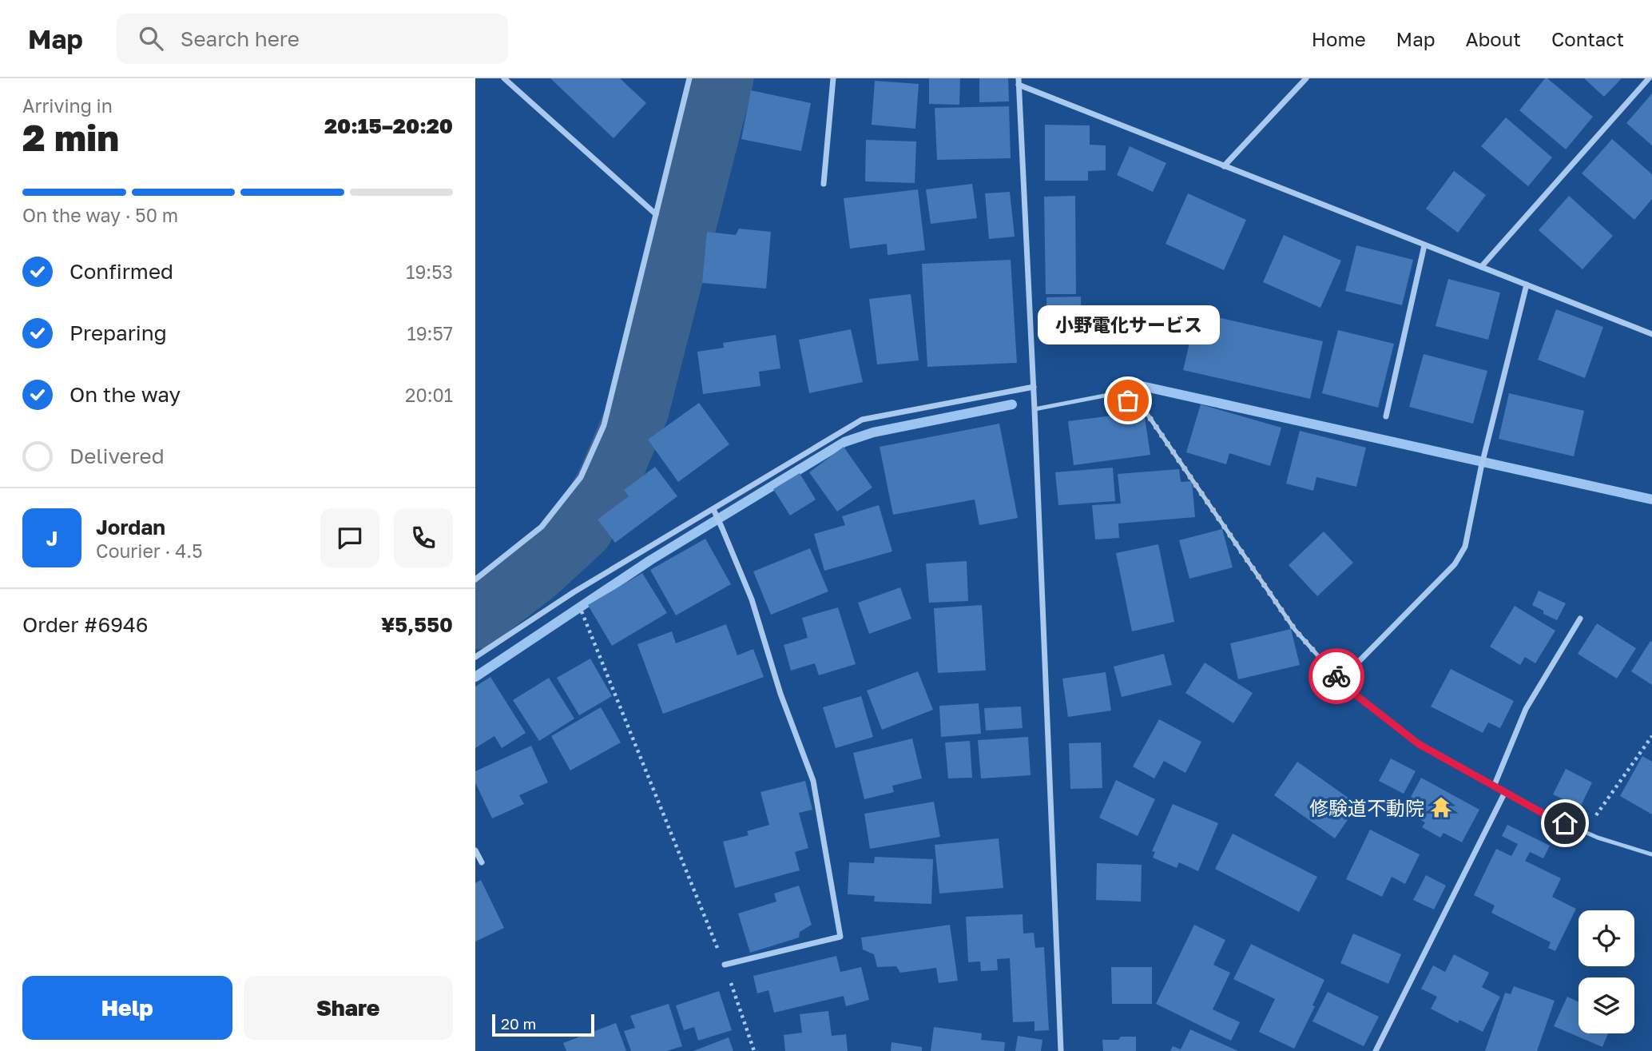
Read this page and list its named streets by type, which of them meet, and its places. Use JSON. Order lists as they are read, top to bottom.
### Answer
{
  "places": {
    "other": ["小野電化サービス"],
    "temple": ["修験道不動院"]
  },
  "scale_bar": "20 m",
  "page": {
    "header": "Map",
    "search": "Search here",
    "nav": [
      "Home",
      "Map",
      "About",
      "Contact"
    ],
    "heading": ["2 min", "Arriving in", "20:15–20:20"],
    "panel": [
      "Jordan",
      "Courier · 4.5",
      "Order #6946",
      "¥5,550"
    ],
    "bar": "On the way · 50 m",
    "list": [
      ["Confirmed", "19:53"],
      ["Preparing", "19:57"],
      ["On the way", "20:01"],
      "Delivered"
    ],
    "bubble": "小野電化サービス",
    "round": "J",
    "buttons": ["Help", "Share"],
    "scale": "20 m"
  }
}
